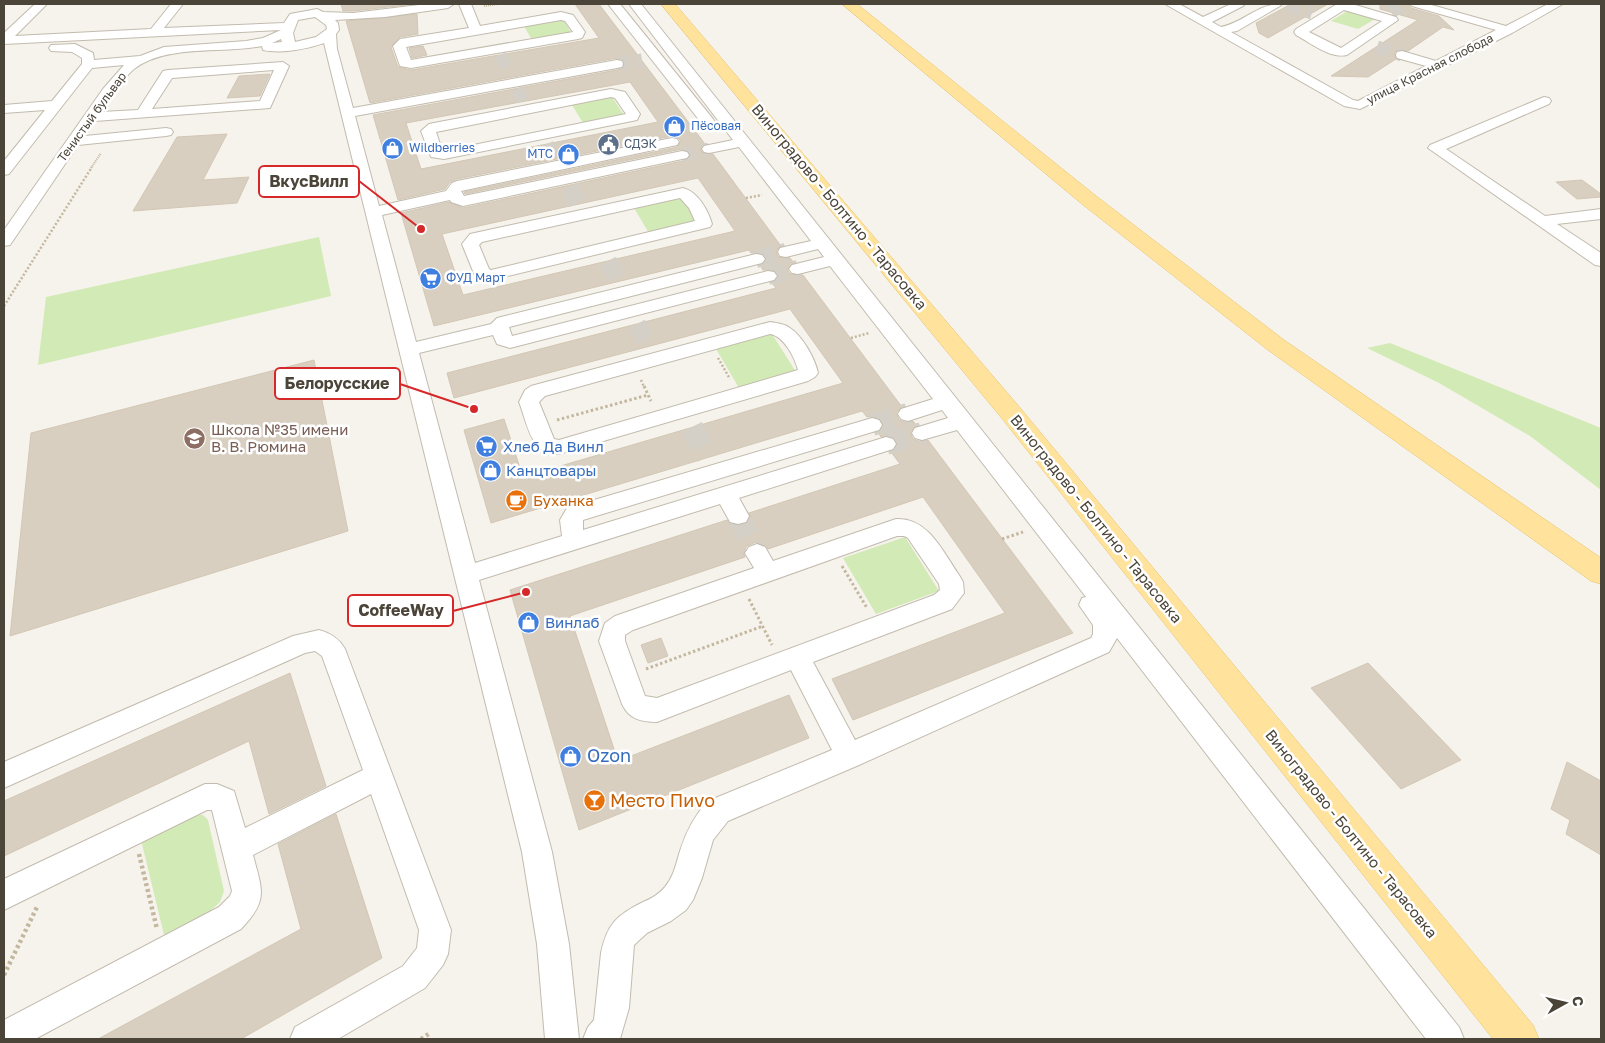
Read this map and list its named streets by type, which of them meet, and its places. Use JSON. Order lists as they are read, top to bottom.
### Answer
{
  "streets": {
    "main road": ["Виноградово - Болтино - Тарасовка"],
    "street": ["улица Красная слобода", "Тенистый бульвар"]
  },
  "places": {
    "shop": [
      "Пёсовая",
      "Wildberries",
      "МТС",
      "Канцтовары",
      "Винлаб",
      "Ozon"
    ],
    "public building": ["СДЭК"],
    "other": ["ВкусВилл", "Белорусские", "CoffeeWay"],
    "supermarket": ["ФУД Март", "Хлеб Да Винл"],
    "school or university": ["Школа №35 имени В. В. Рюмина"],
    "cafe": ["Буханка"],
    "bar": ["Место Пиvо"]
  },
  "north": "right"
}
